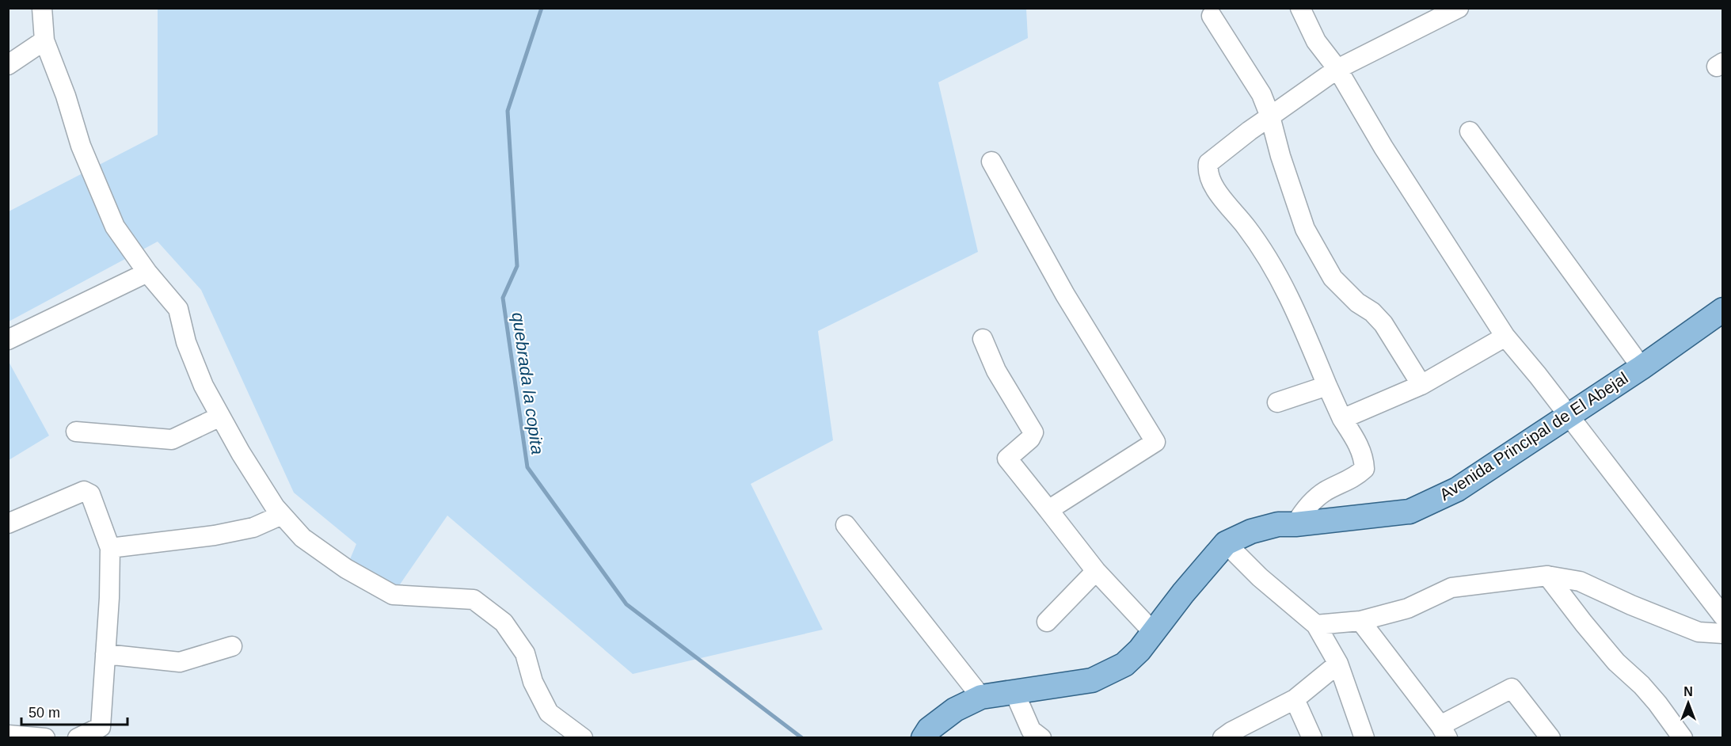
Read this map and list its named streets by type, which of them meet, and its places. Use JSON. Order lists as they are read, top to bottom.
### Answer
{
  "streets": {
    "main road": ["Avenida Principal de El Abejal"]
  },
  "water": ["quebrada la copita"],
  "scale_bar": "50 m",
  "north": "top"
}
